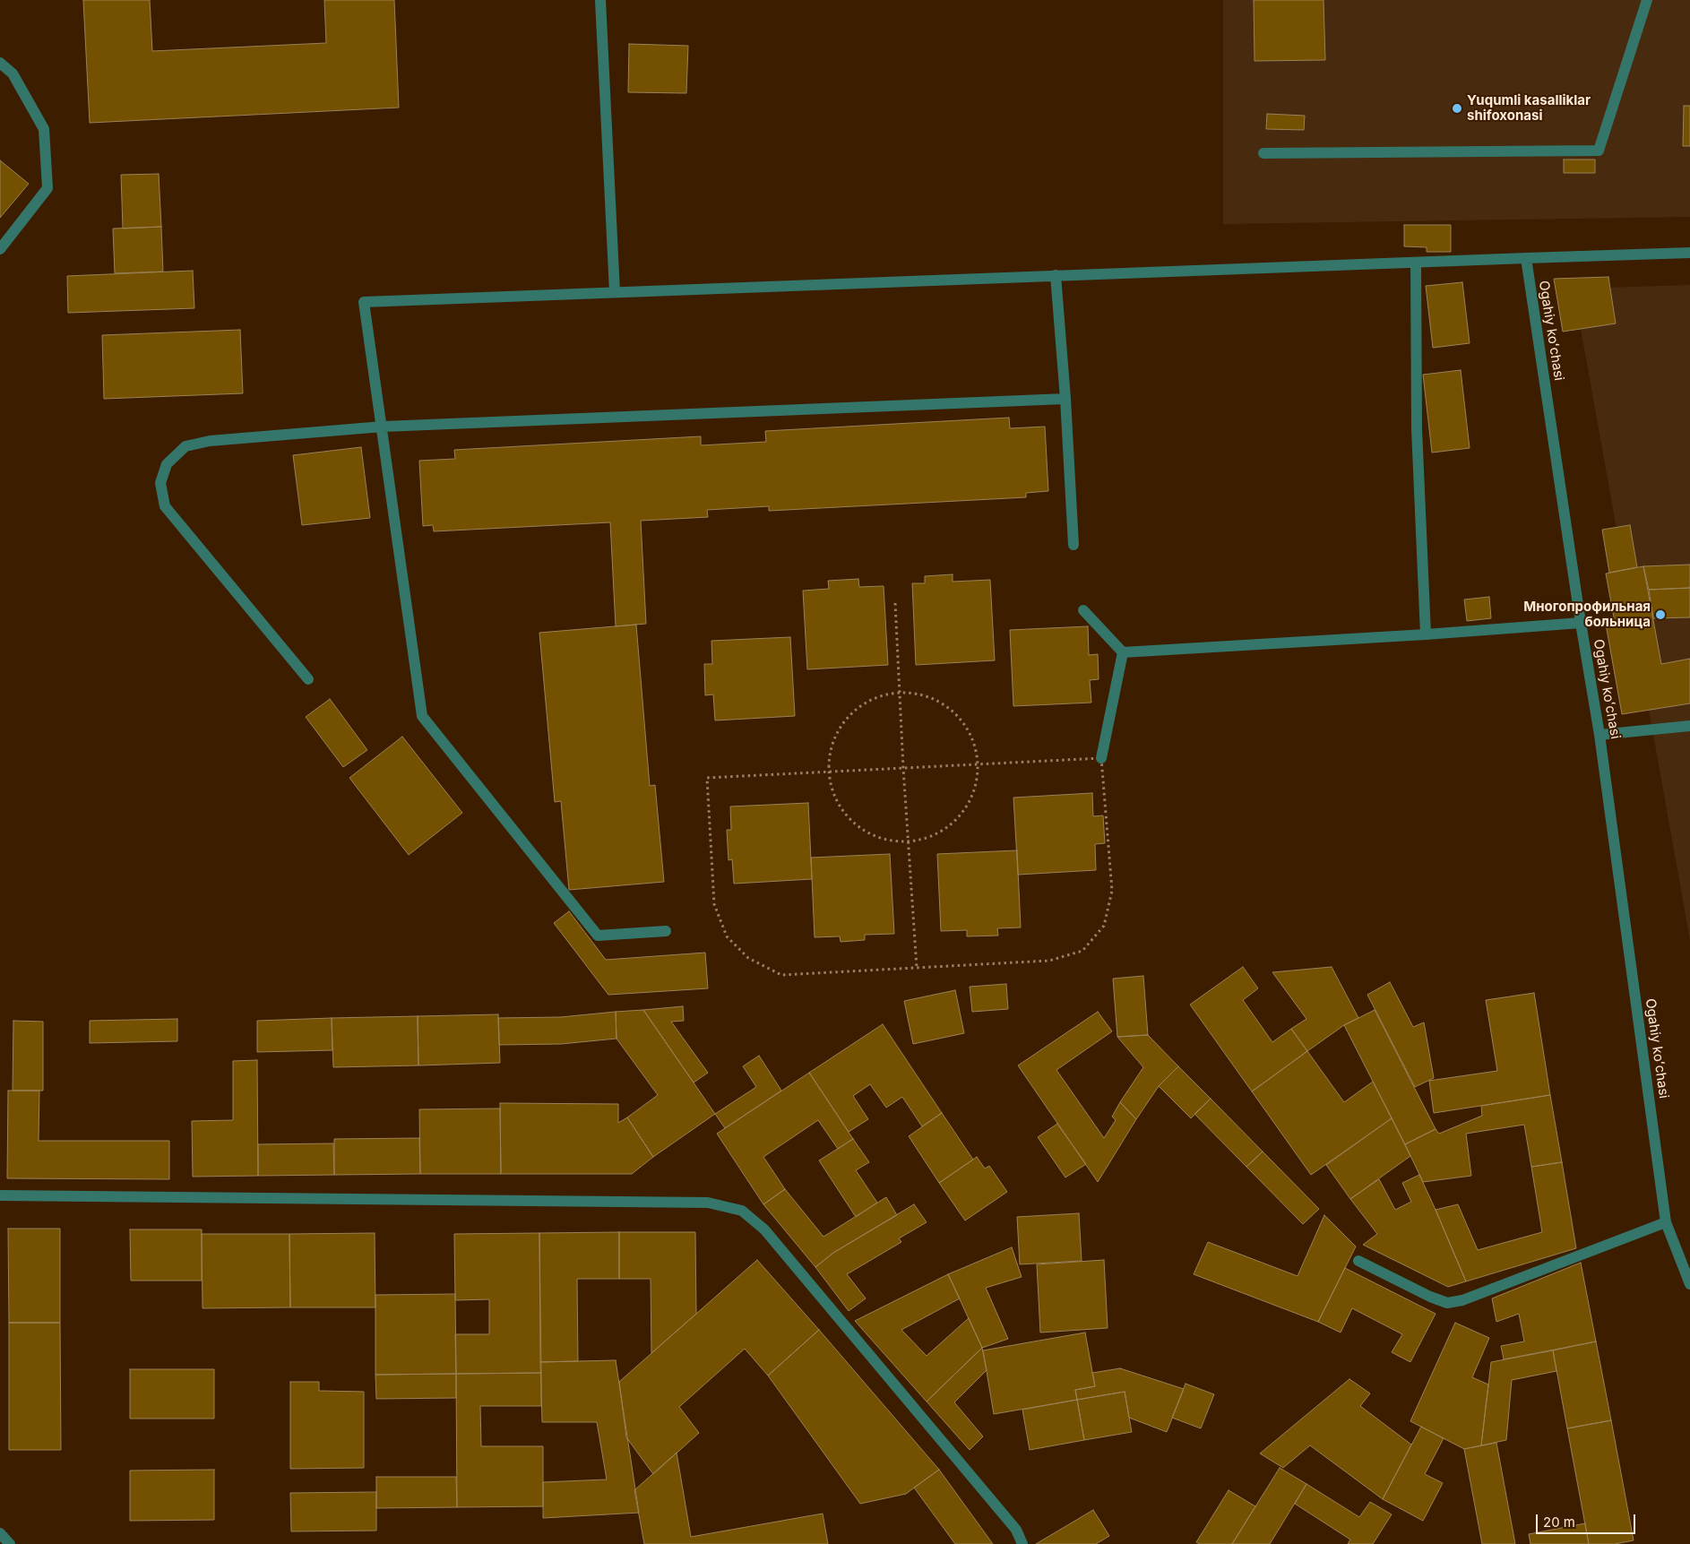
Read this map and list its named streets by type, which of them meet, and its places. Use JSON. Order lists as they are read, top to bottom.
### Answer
{
  "streets": {
    "street": ["Ogahiy koʻchasi"]
  },
  "places": ["Yuqumli kasalliklar shifoxonasi", "Многопрофильная больница"],
  "scale_bar": "20 m"
}
